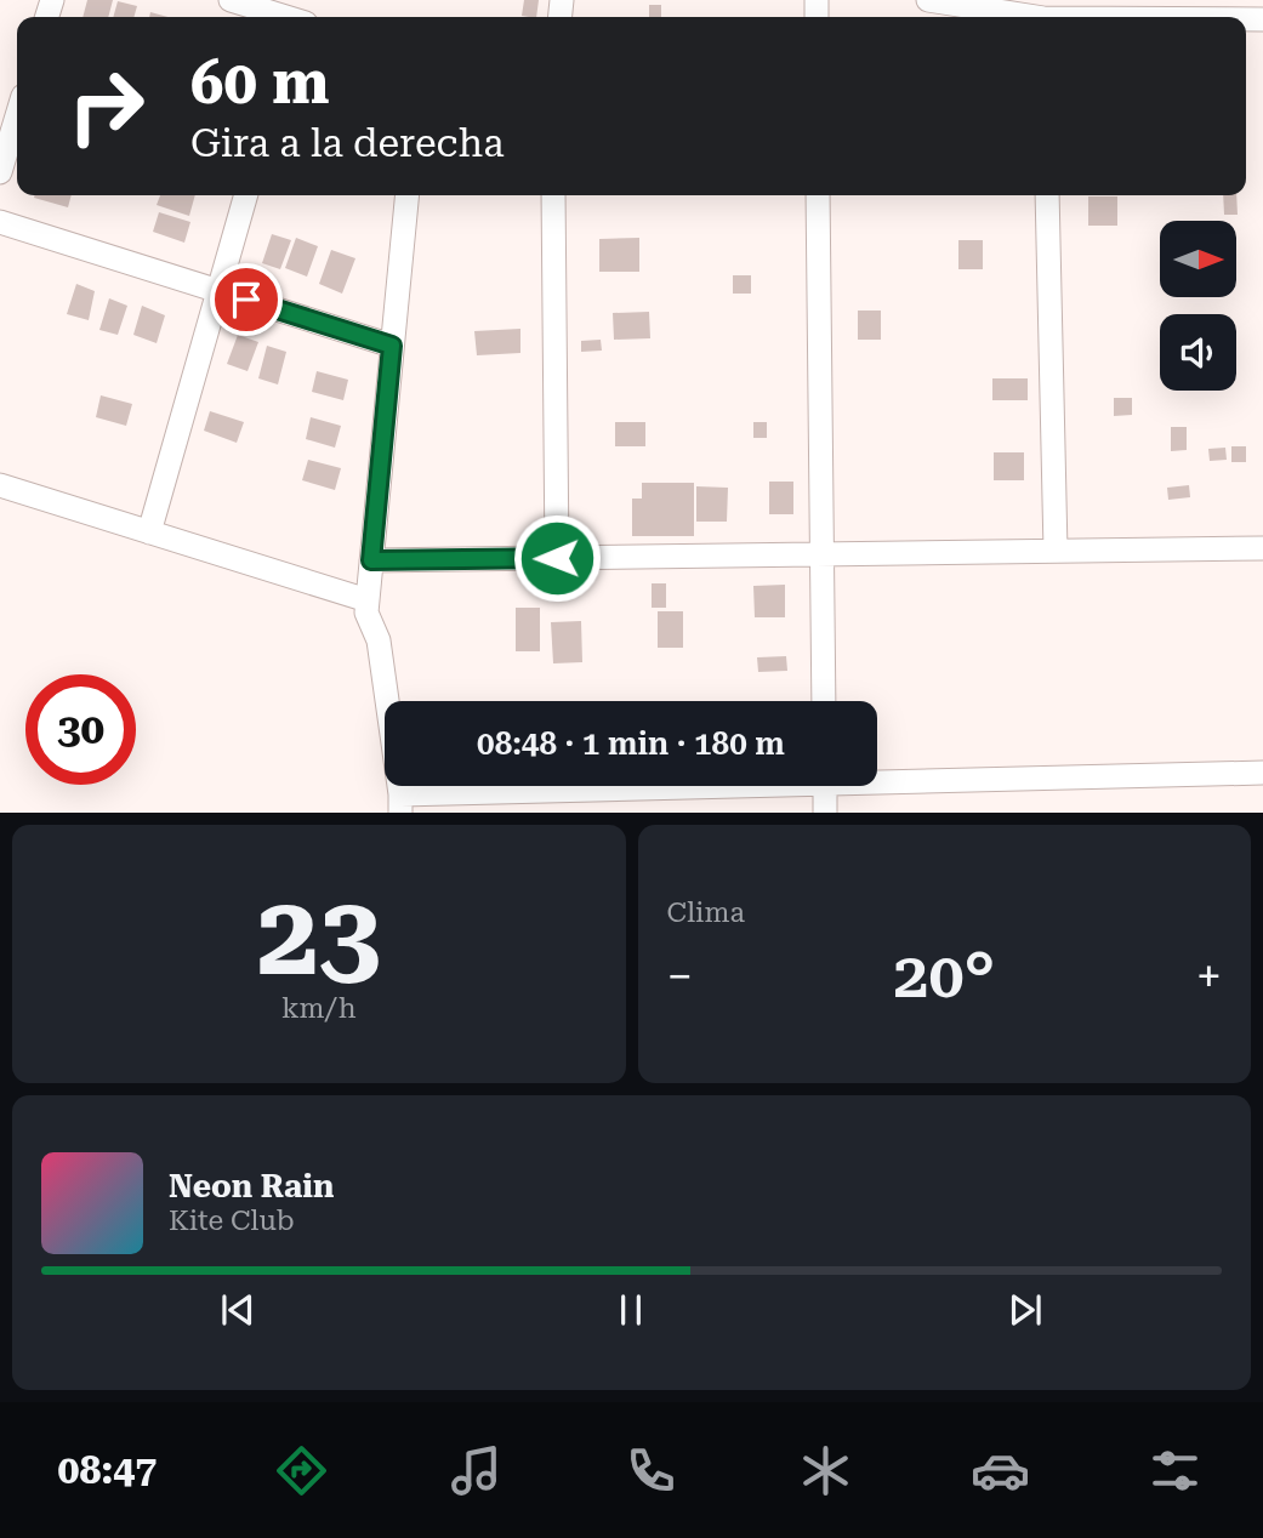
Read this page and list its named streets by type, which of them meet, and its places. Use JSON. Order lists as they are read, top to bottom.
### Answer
{
  "north": "right",
  "page": {
    "turn": ["60 m", "Gira a la derecha"],
    "limit": "30",
    "trip": "08:48 · 1 min · 180 m",
    "tile": [
      ["23", "km/h"],
      "Clima"
    ],
    "heat": ["−", "20°", "+"],
    "song": ["Neon Rain", "Kite Club"],
    "tabs": "08:47"
  }
}
